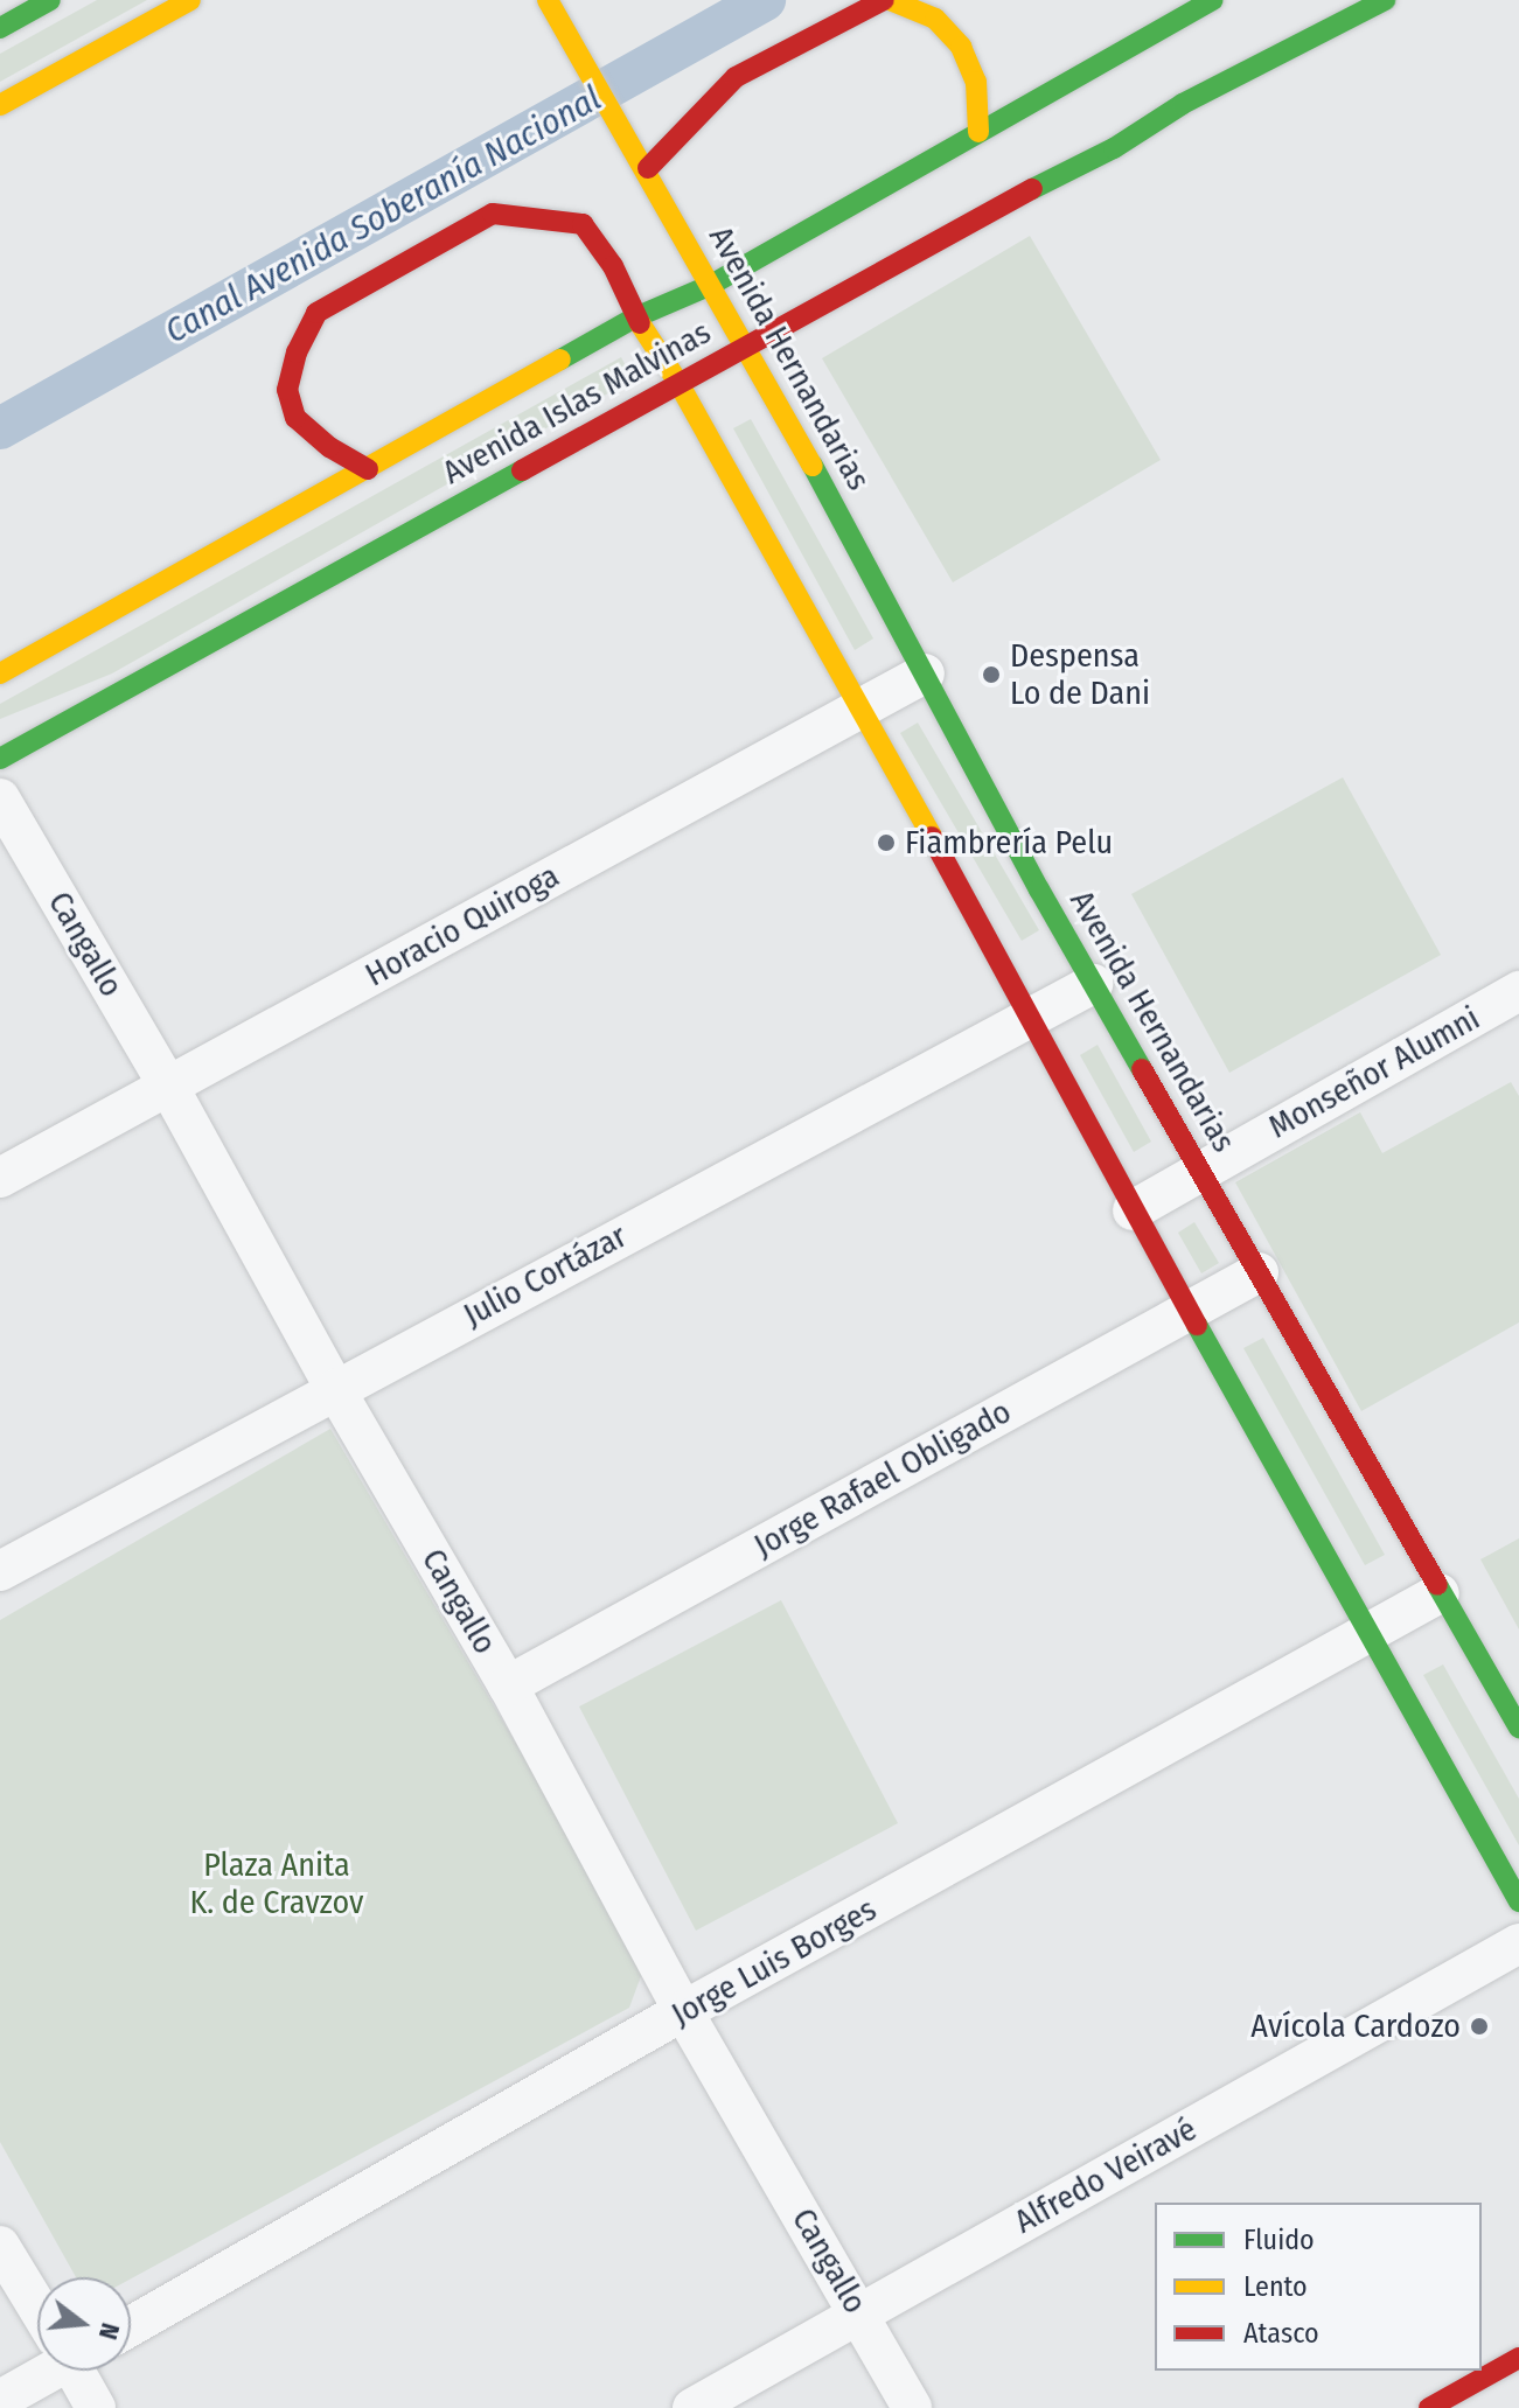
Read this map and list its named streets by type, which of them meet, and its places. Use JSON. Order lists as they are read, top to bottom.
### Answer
{
  "streets": {
    "main road": ["Avenida Hernandarias", "Avenida Islas Malvinas"],
    "street": [
      "Horacio Quiroga",
      "Cangallo",
      "Monseñor Alumni",
      "Julio Cortázar",
      "Jorge Rafael Obligado",
      "Jorge Luis Borges",
      "Alfredo Veiravé"
    ]
  },
  "crossings": [
    ["Avenida Hernandarias", "Avenida Islas Malvinas"],
    ["Avenida Hernandarias", "Horacio Quiroga"],
    ["Avenida Hernandarias", "Monseñor Alumni"],
    ["Avenida Hernandarias", "Julio Cortázar"],
    ["Avenida Hernandarias", "Jorge Rafael Obligado"],
    ["Avenida Hernandarias", "Jorge Luis Borges"],
    ["Horacio Quiroga", "Cangallo"],
    ["Cangallo", "Julio Cortázar"],
    ["Cangallo", "Jorge Rafael Obligado"],
    ["Cangallo", "Jorge Luis Borges"],
    ["Cangallo", "Alfredo Veiravé"]
  ],
  "water": ["Canal Avenida Soberanía Nacional"],
  "parks": ["Plaza Anita K. de Cravzov"],
  "places": ["Despensa Lo de Dani", "Fiambrería Pelu", "Avícola Cardozo"],
  "legend": ["Fluido", "Lento", "Atasco"],
  "north": "right"
}
